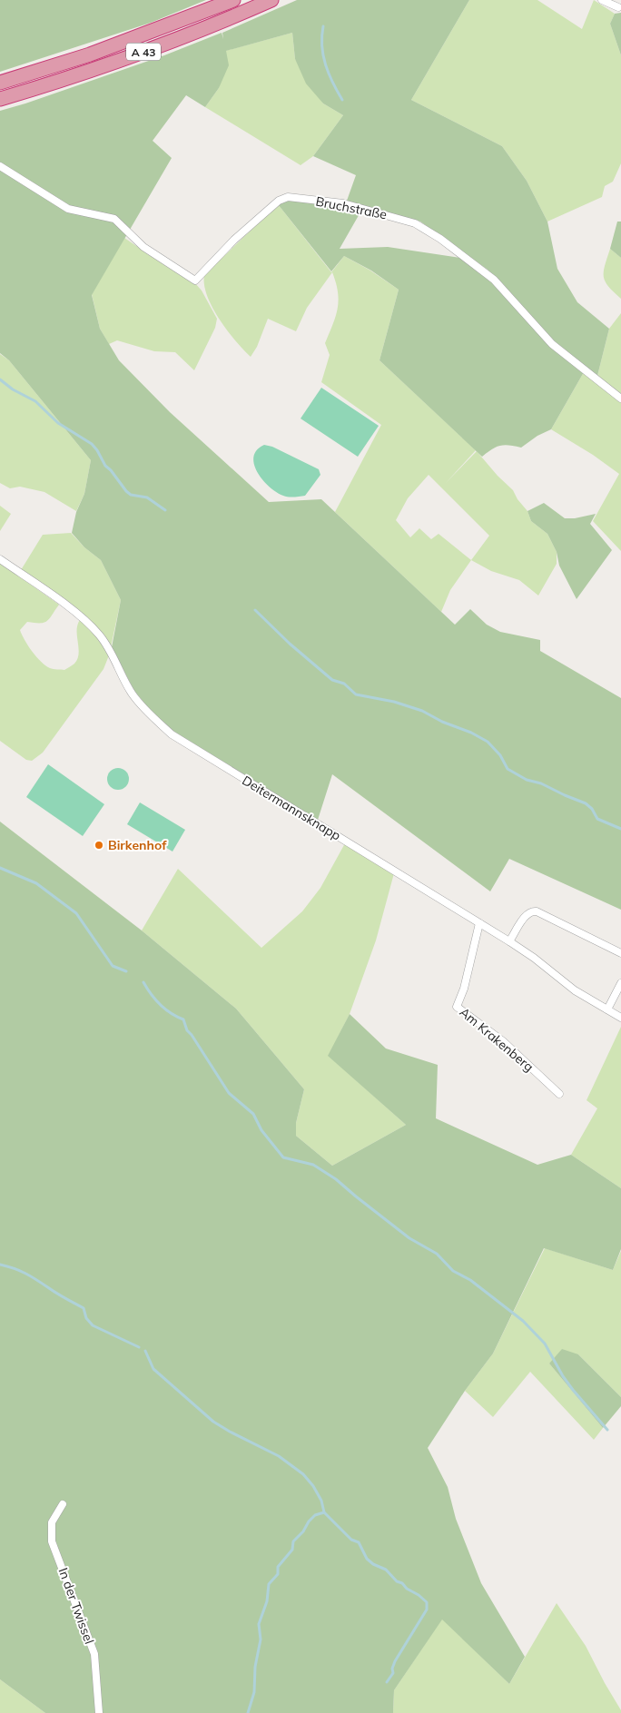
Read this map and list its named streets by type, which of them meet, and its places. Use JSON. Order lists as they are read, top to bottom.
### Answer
{
  "streets": {
    "highway": ["A 43"],
    "street": [
      "Bruchstraße",
      "Deitermannsknapp",
      "Am Krakenberg",
      "In der Twissel"
    ]
  },
  "crossings": [
    ["Deitermannsknapp", "Am Krakenberg"]
  ],
  "places": ["Birkenhof"]
}
